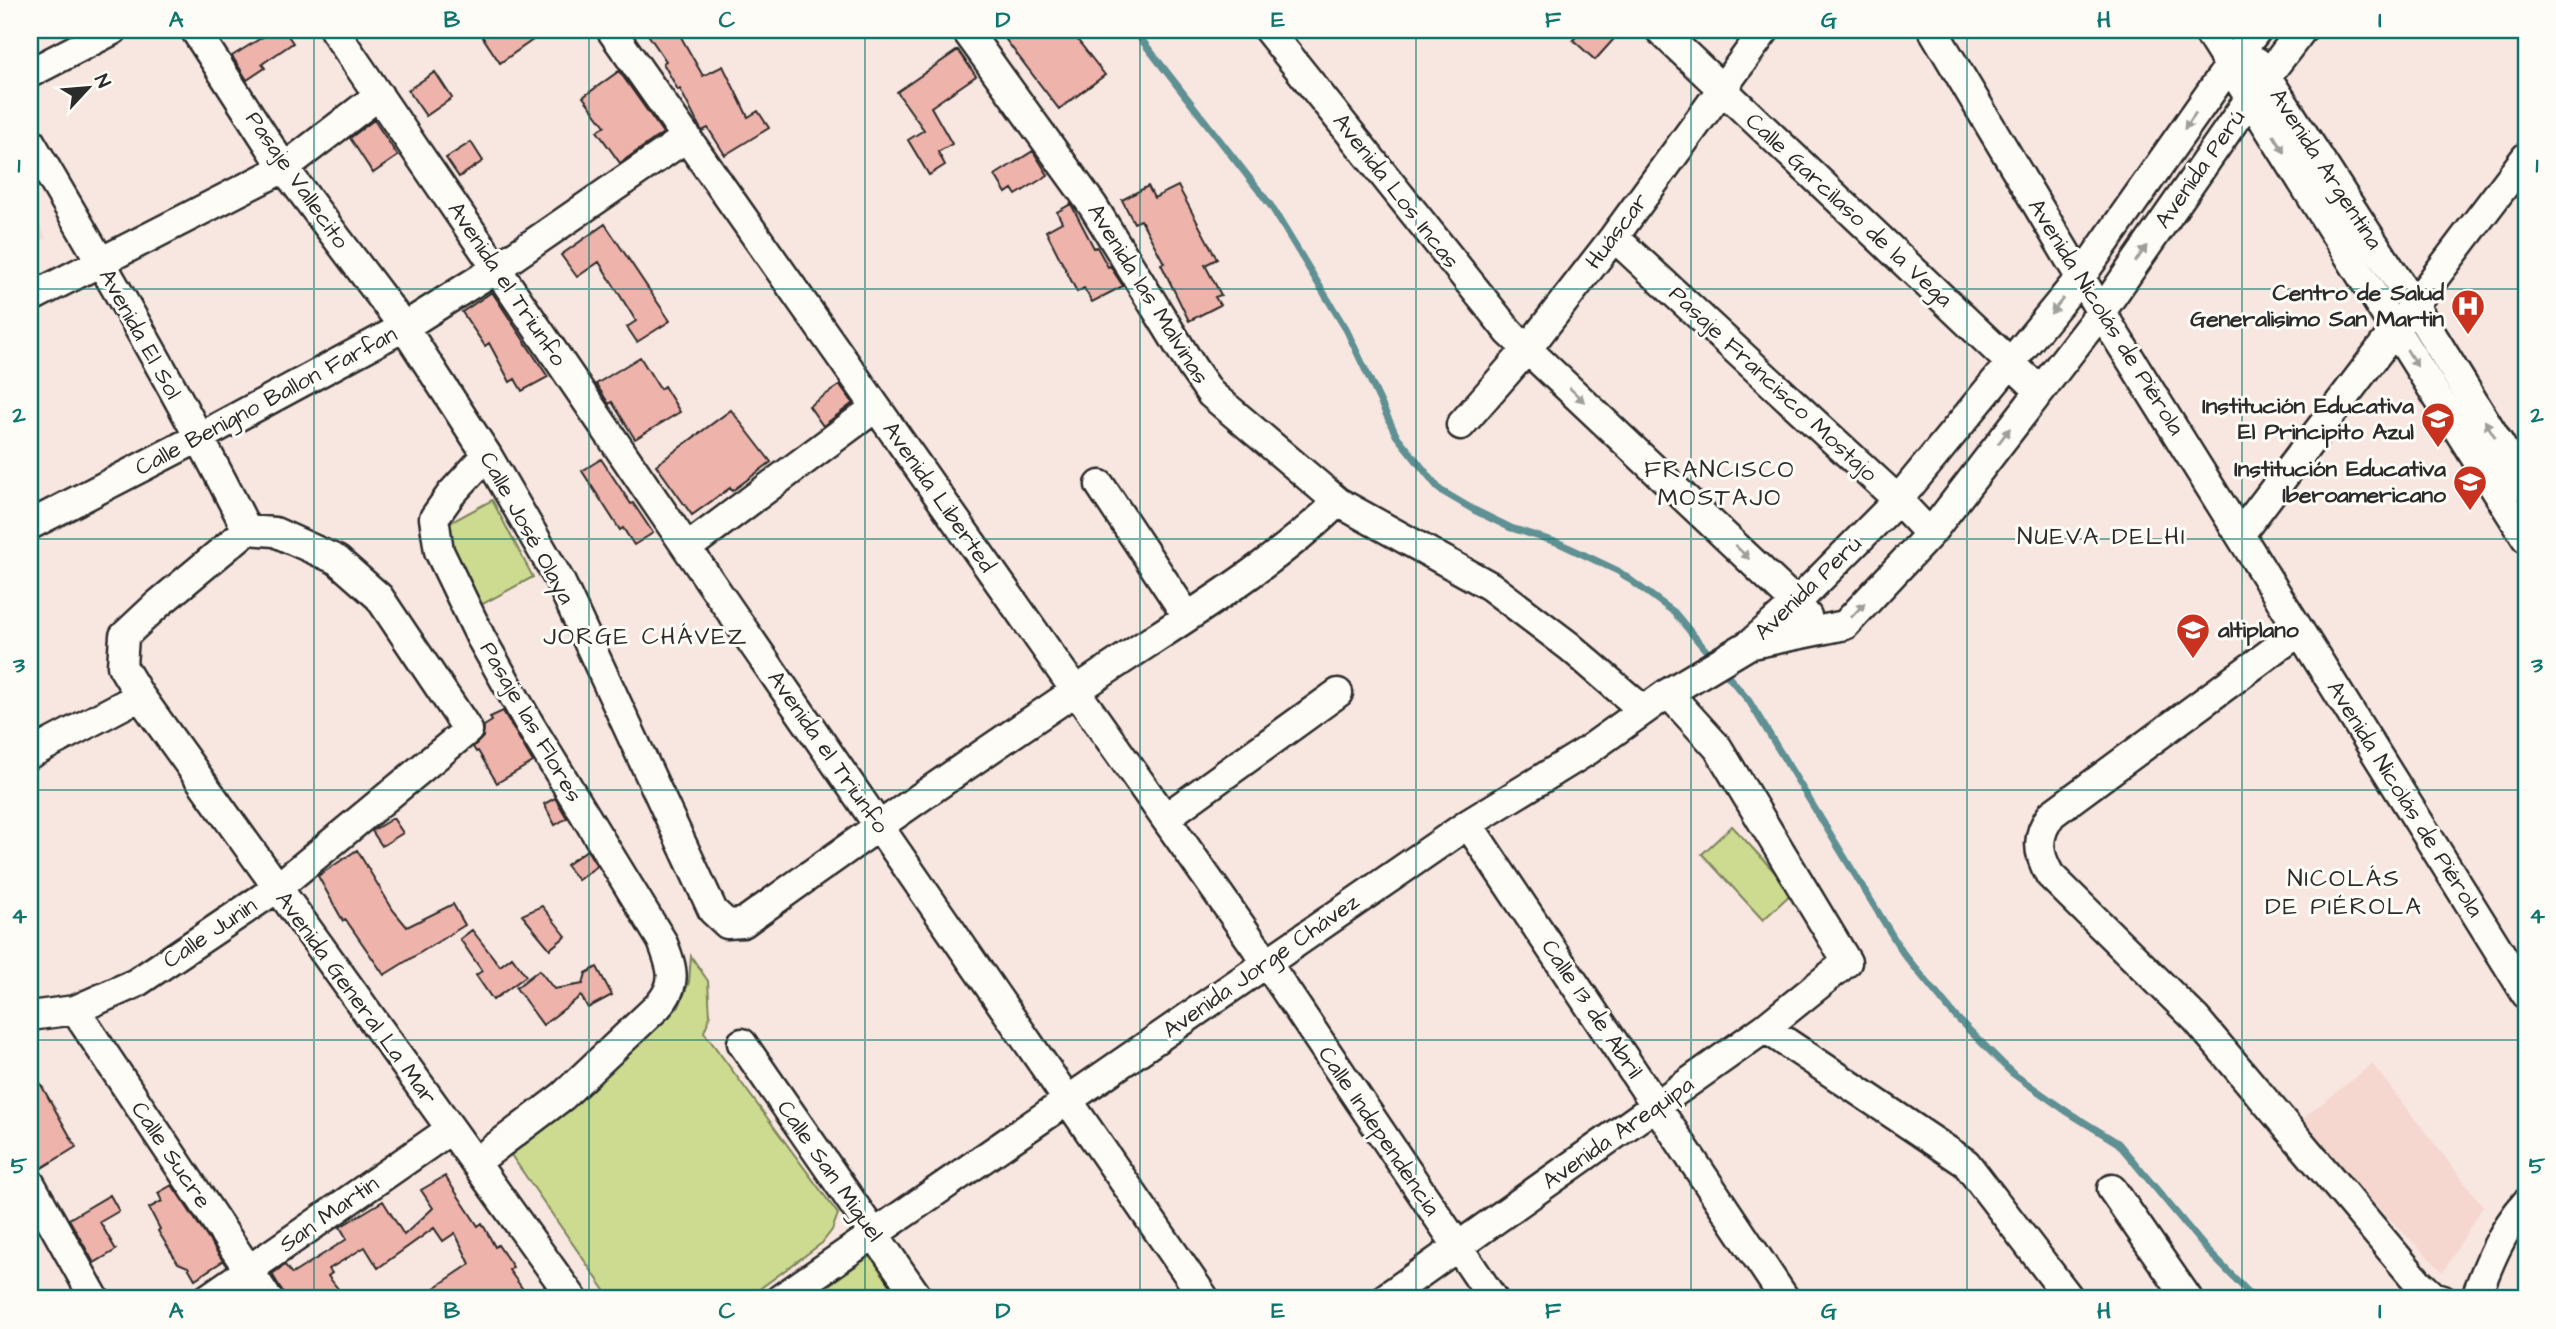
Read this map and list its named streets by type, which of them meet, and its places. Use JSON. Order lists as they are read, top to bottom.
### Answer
{
  "streets": {
    "street": [
      "Avenida Perú",
      "Avenida Argentina",
      "Pasaje Vallecito",
      "Avenida Los Incas",
      "Calle Garcilaso de la Vega",
      "Huáscar",
      "Avenida el Triunfo",
      "Avenida las Malvinas",
      "Avenida Nicolás de Piérola",
      "Avenida El Sol",
      "Pasaje Francisco Mostajo",
      "Calle Benigno Ballon Farfan",
      "Avenida Liberted",
      "Calle José Olaya",
      "Pasaje las Flores",
      "Calle Junin",
      "Avenida Jorge Chávez",
      "Avenida General La Mar",
      "Calle 13 de Abril",
      "Calle Independencia",
      "Avenida Arequipa",
      "Calle Sucre",
      "Calle San Miguel",
      "San Martin"
    ]
  },
  "crossings": [
    ["Avenida Perú", "Avenida Argentina"],
    ["Avenida Perú", "Avenida Los Incas"],
    ["Avenida Perú", "Calle Garcilaso de la Vega"],
    ["Avenida Perú", "Avenida Nicolás de Piérola"],
    ["Avenida Perú", "Pasaje Francisco Mostajo"],
    ["Avenida Perú", "Avenida Jorge Chávez"],
    ["Pasaje Vallecito", "Calle Benigno Ballon Farfan"],
    ["Pasaje Vallecito", "Calle José Olaya"],
    ["Avenida Los Incas", "Huáscar"],
    ["Calle Garcilaso de la Vega", "Huáscar"],
    ["Huáscar", "Pasaje Francisco Mostajo"],
    ["Avenida el Triunfo", "Calle Benigno Ballon Farfan"],
    ["Avenida el Triunfo", "Calle José Olaya"],
    ["Avenida el Triunfo", "Avenida Jorge Chávez"],
    ["Avenida las Malvinas", "Avenida Jorge Chávez"],
    ["Avenida El Sol", "Calle Benigno Ballon Farfan"],
    ["Avenida El Sol", "Calle Junin"],
    ["Avenida El Sol", "Avenida General La Mar"],
    ["Calle Benigno Ballon Farfan", "Avenida Liberted"],
    ["Calle Benigno Ballon Farfan", "Calle José Olaya"],
    ["Avenida Liberted", "Avenida Jorge Chávez"],
    ["Avenida Liberted", "Calle Independencia"],
    ["Calle José Olaya", "Pasaje las Flores"],
    ["Pasaje las Flores", "Avenida General La Mar"],
    ["Calle Junin", "Avenida General La Mar"],
    ["Calle Junin", "Calle Sucre"],
    ["Avenida Jorge Chávez", "Calle 13 de Abril"],
    ["Avenida Jorge Chávez", "Calle Independencia"],
    ["Avenida Jorge Chávez", "Avenida Arequipa"],
    ["Avenida Jorge Chávez", "Calle San Miguel"],
    ["Avenida General La Mar", "San Martin"],
    ["Calle 13 de Abril", "Avenida Arequipa"],
    ["Calle Independencia", "Avenida Arequipa"],
    ["Calle Sucre", "San Martin"]
  ],
  "one_way": ["Avenida Los Incas"],
  "districts": [
    "FRANCISCO MOSTAJO",
    "NUEVA DELHI",
    "JORGE CHÁVEZ",
    "NICOLÁS DE PIÉROLA"
  ],
  "places": {
    "hospital": ["Centro de Salud Generalisimo San Martin"],
    "school or university": ["Institución Educativa El Principito Azul", "Institución Educativa Iberoamericano", "altiplano"]
  },
  "north": "top right",
  "grid": {
    "columns": [
      "A",
      "B",
      "C",
      "D",
      "E",
      "F",
      "G",
      "H",
      "I"
    ],
    "rows": [
      "1",
      "2",
      "3",
      "4",
      "5"
    ]
  }
}
